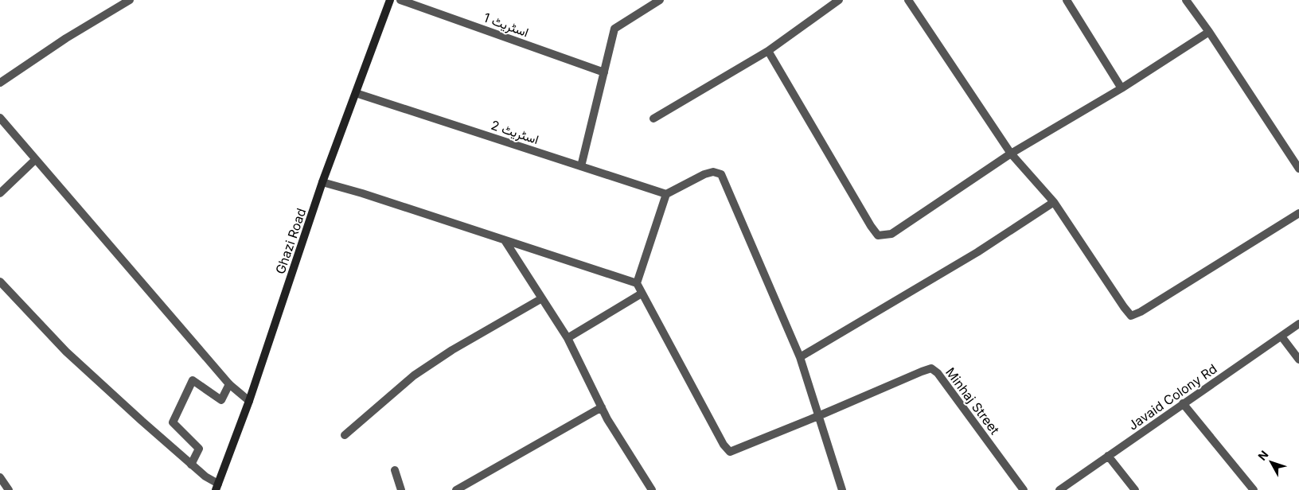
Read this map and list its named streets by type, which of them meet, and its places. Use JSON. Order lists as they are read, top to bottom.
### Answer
{
  "streets": {
    "main road": ["Ghazi Road"],
    "street": [
      "اسٹریٹ 1",
      "اسٹریٹ 2",
      "Javaid Colony Rd",
      "Minhaj Street"
    ]
  },
  "crossings": [
    ["اسٹریٹ 2", "Ghazi Road"]
  ],
  "north": "top left"
}
